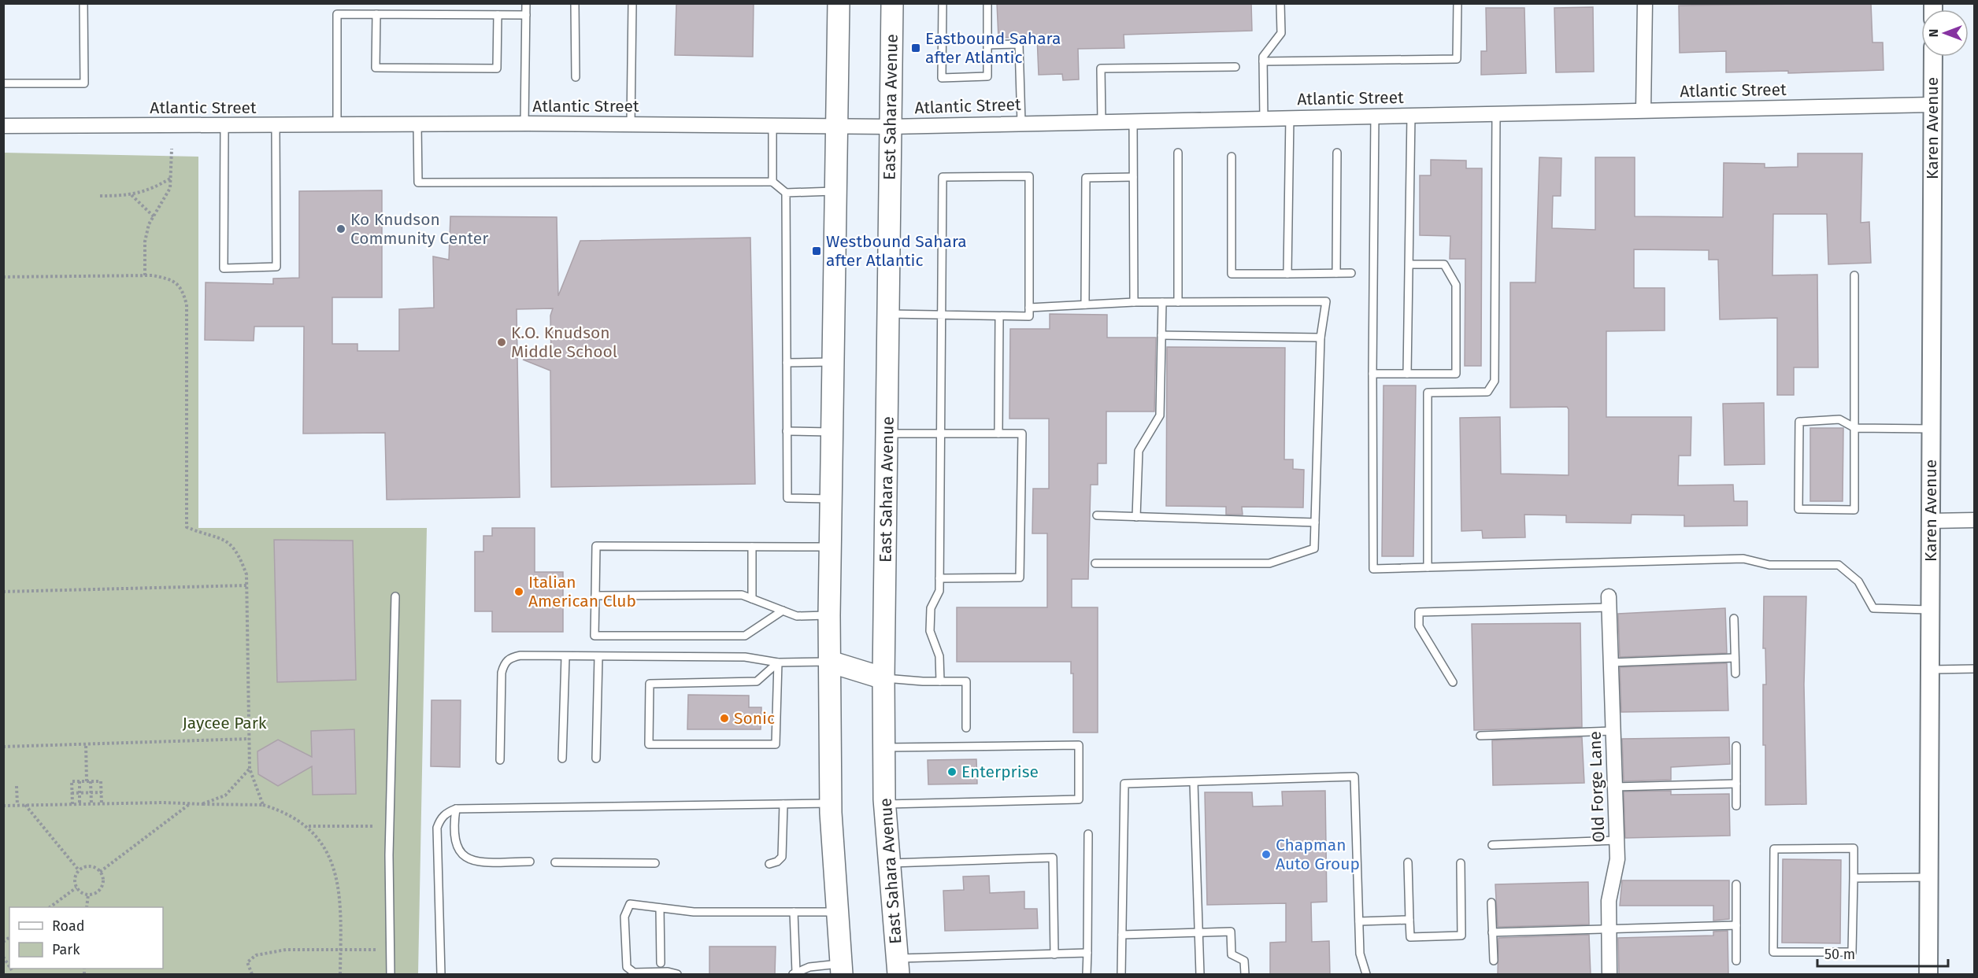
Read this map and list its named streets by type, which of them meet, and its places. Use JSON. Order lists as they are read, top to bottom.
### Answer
{
  "streets": {
    "main road": ["East Sahara Avenue"],
    "street": ["Atlantic Street", "Karen Avenue", "Old Forge Lane"]
  },
  "crossings": [
    ["Atlantic Street", "East Sahara Avenue"],
    ["Atlantic Street", "Karen Avenue"]
  ],
  "parks": ["Jaycee Park"],
  "places": {
    "transit": ["Eastbound Sahara after Atlantic", "Westbound Sahara after Atlantic"],
    "other": [
      "Ko Knudson Community Center",
      "K.O. Knudson Middle School",
      "Italian American Club",
      "Sonic",
      "Enterprise",
      "Chapman Auto Group"
    ]
  },
  "legend": ["Road", "Park"],
  "scale_bar": "50 m",
  "north": "left"
}
